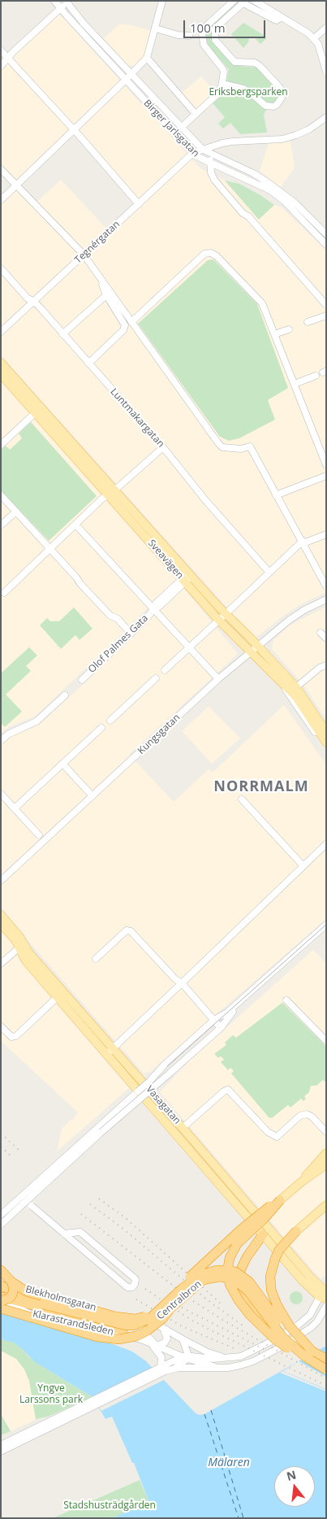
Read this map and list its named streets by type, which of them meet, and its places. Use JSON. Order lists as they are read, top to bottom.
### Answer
{
  "streets": {
    "highway": ["Centralbron", "Klarastrandsleden"],
    "main road": ["Sveavägen", "Vasagatan"],
    "street": [
      "Birger Jarlsgatan",
      "Tegnérgatan",
      "Luntmakargatan",
      "Olof Palmes Gata",
      "Kungsgatan",
      "Blekholmsgatan"
    ]
  },
  "crossings": [
    ["Birger Jarlsgatan", "Tegnérgatan"],
    ["Tegnérgatan", "Luntmakargatan"],
    ["Sveavägen", "Olof Palmes Gata"],
    ["Sveavägen", "Kungsgatan"],
    ["Vasagatan", "Klarastrandsleden"],
    ["Blekholmsgatan", "Klarastrandsleden"],
    ["Centralbron", "Klarastrandsleden"]
  ],
  "districts": ["NORRMALM"],
  "water": ["Mälaren"],
  "parks": ["Eriksbergsparken", "Yngve Larssons park", "Stadshusträdgården"],
  "scale_bar": "100 m",
  "north": "top"
}
